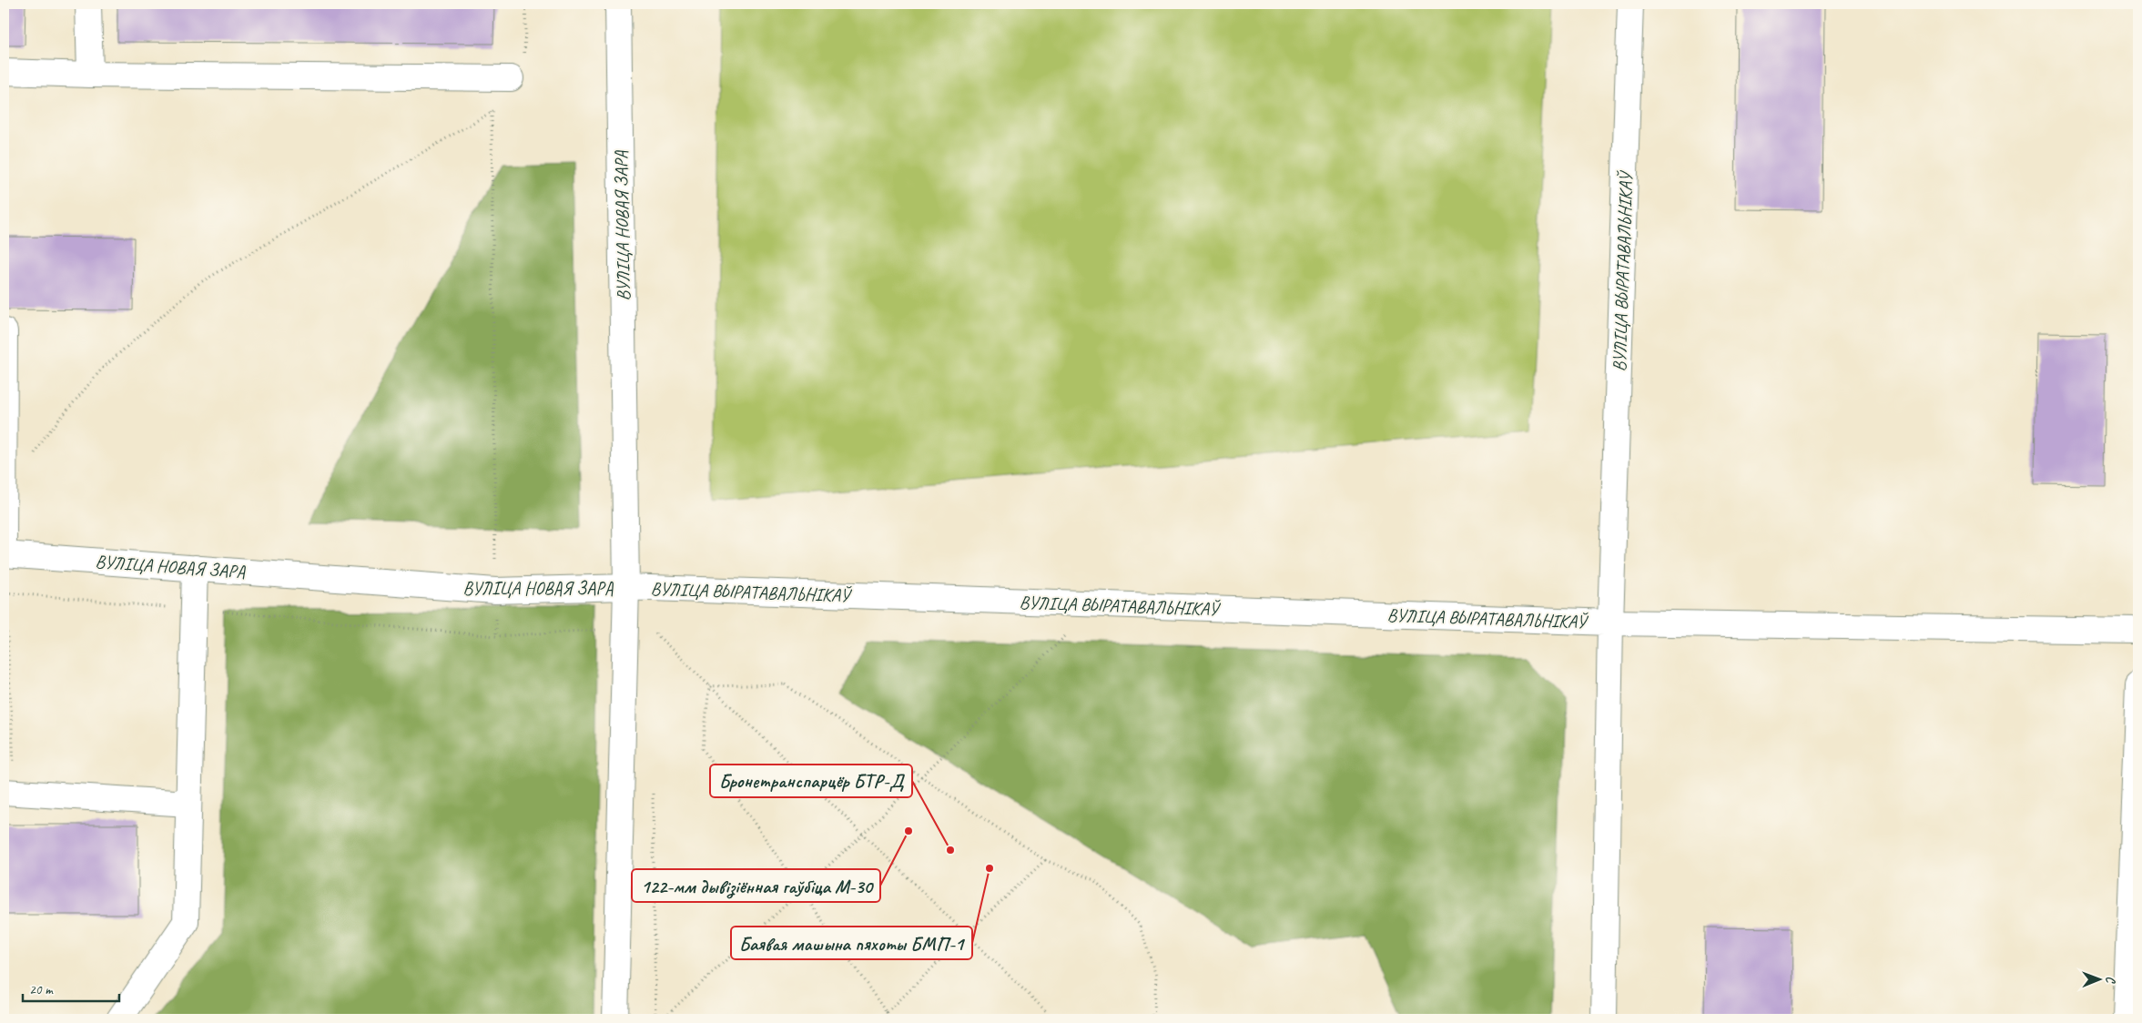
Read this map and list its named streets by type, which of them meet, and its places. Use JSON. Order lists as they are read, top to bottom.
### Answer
{
  "streets": {
    "street": ["ВУЛІЦА НОВАЯ ЗАРА", "ВУЛІЦА ВЫРАТАВАЛЬНІКАЎ"]
  },
  "crossings": [
    ["ВУЛІЦА НОВАЯ ЗАРА", "ВУЛІЦА ВЫРАТАВАЛЬНІКАЎ"]
  ],
  "places": ["122-мм дывізіённая гаўбіца М-30", "Бронетранспарцёр БТР-Д", "Баявая машына пяхоты БМП-1"],
  "scale_bar": "20 m",
  "north": "right"
}
